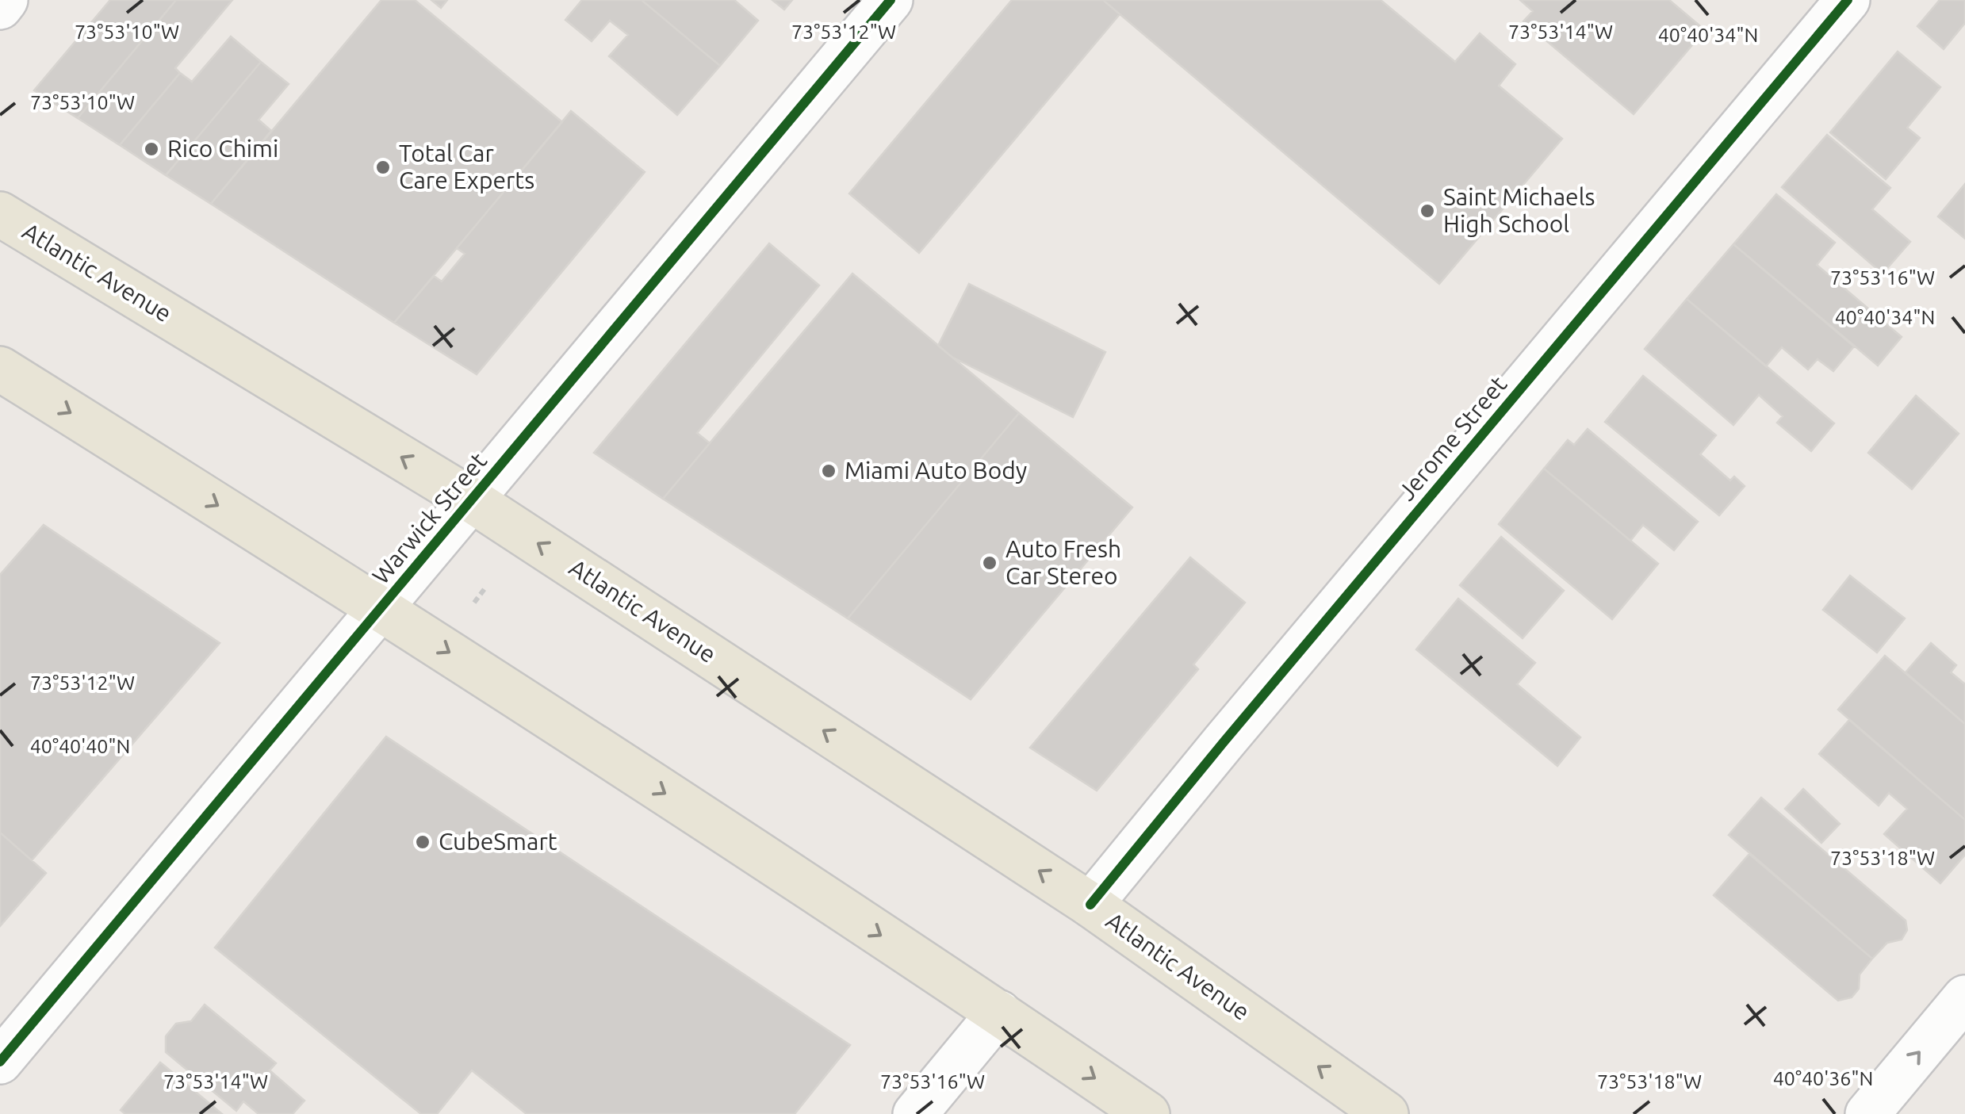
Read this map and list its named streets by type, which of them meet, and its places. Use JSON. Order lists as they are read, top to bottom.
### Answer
{
  "streets": {
    "main road": ["Atlantic Avenue"],
    "street": ["Jerome Street", "Warwick Street"]
  },
  "crossings": [
    ["Atlantic Avenue", "Jerome Street"],
    ["Atlantic Avenue", "Warwick Street"]
  ],
  "places": [
    "Rico Chimi",
    "Total Car Care Experts",
    "Saint Michaels High School",
    "Miami Auto Body",
    "Auto Fresh Car Stereo",
    "CubeSmart"
  ],
  "coordinates": [
    "73°53'10\"W",
    "73°53'12\"W",
    "73°53'14\"W",
    "40°40'34\"N",
    "73°53'16\"W",
    "40°40'40\"N",
    "73°53'18\"W",
    "40°40'36\"N"
  ]
}
